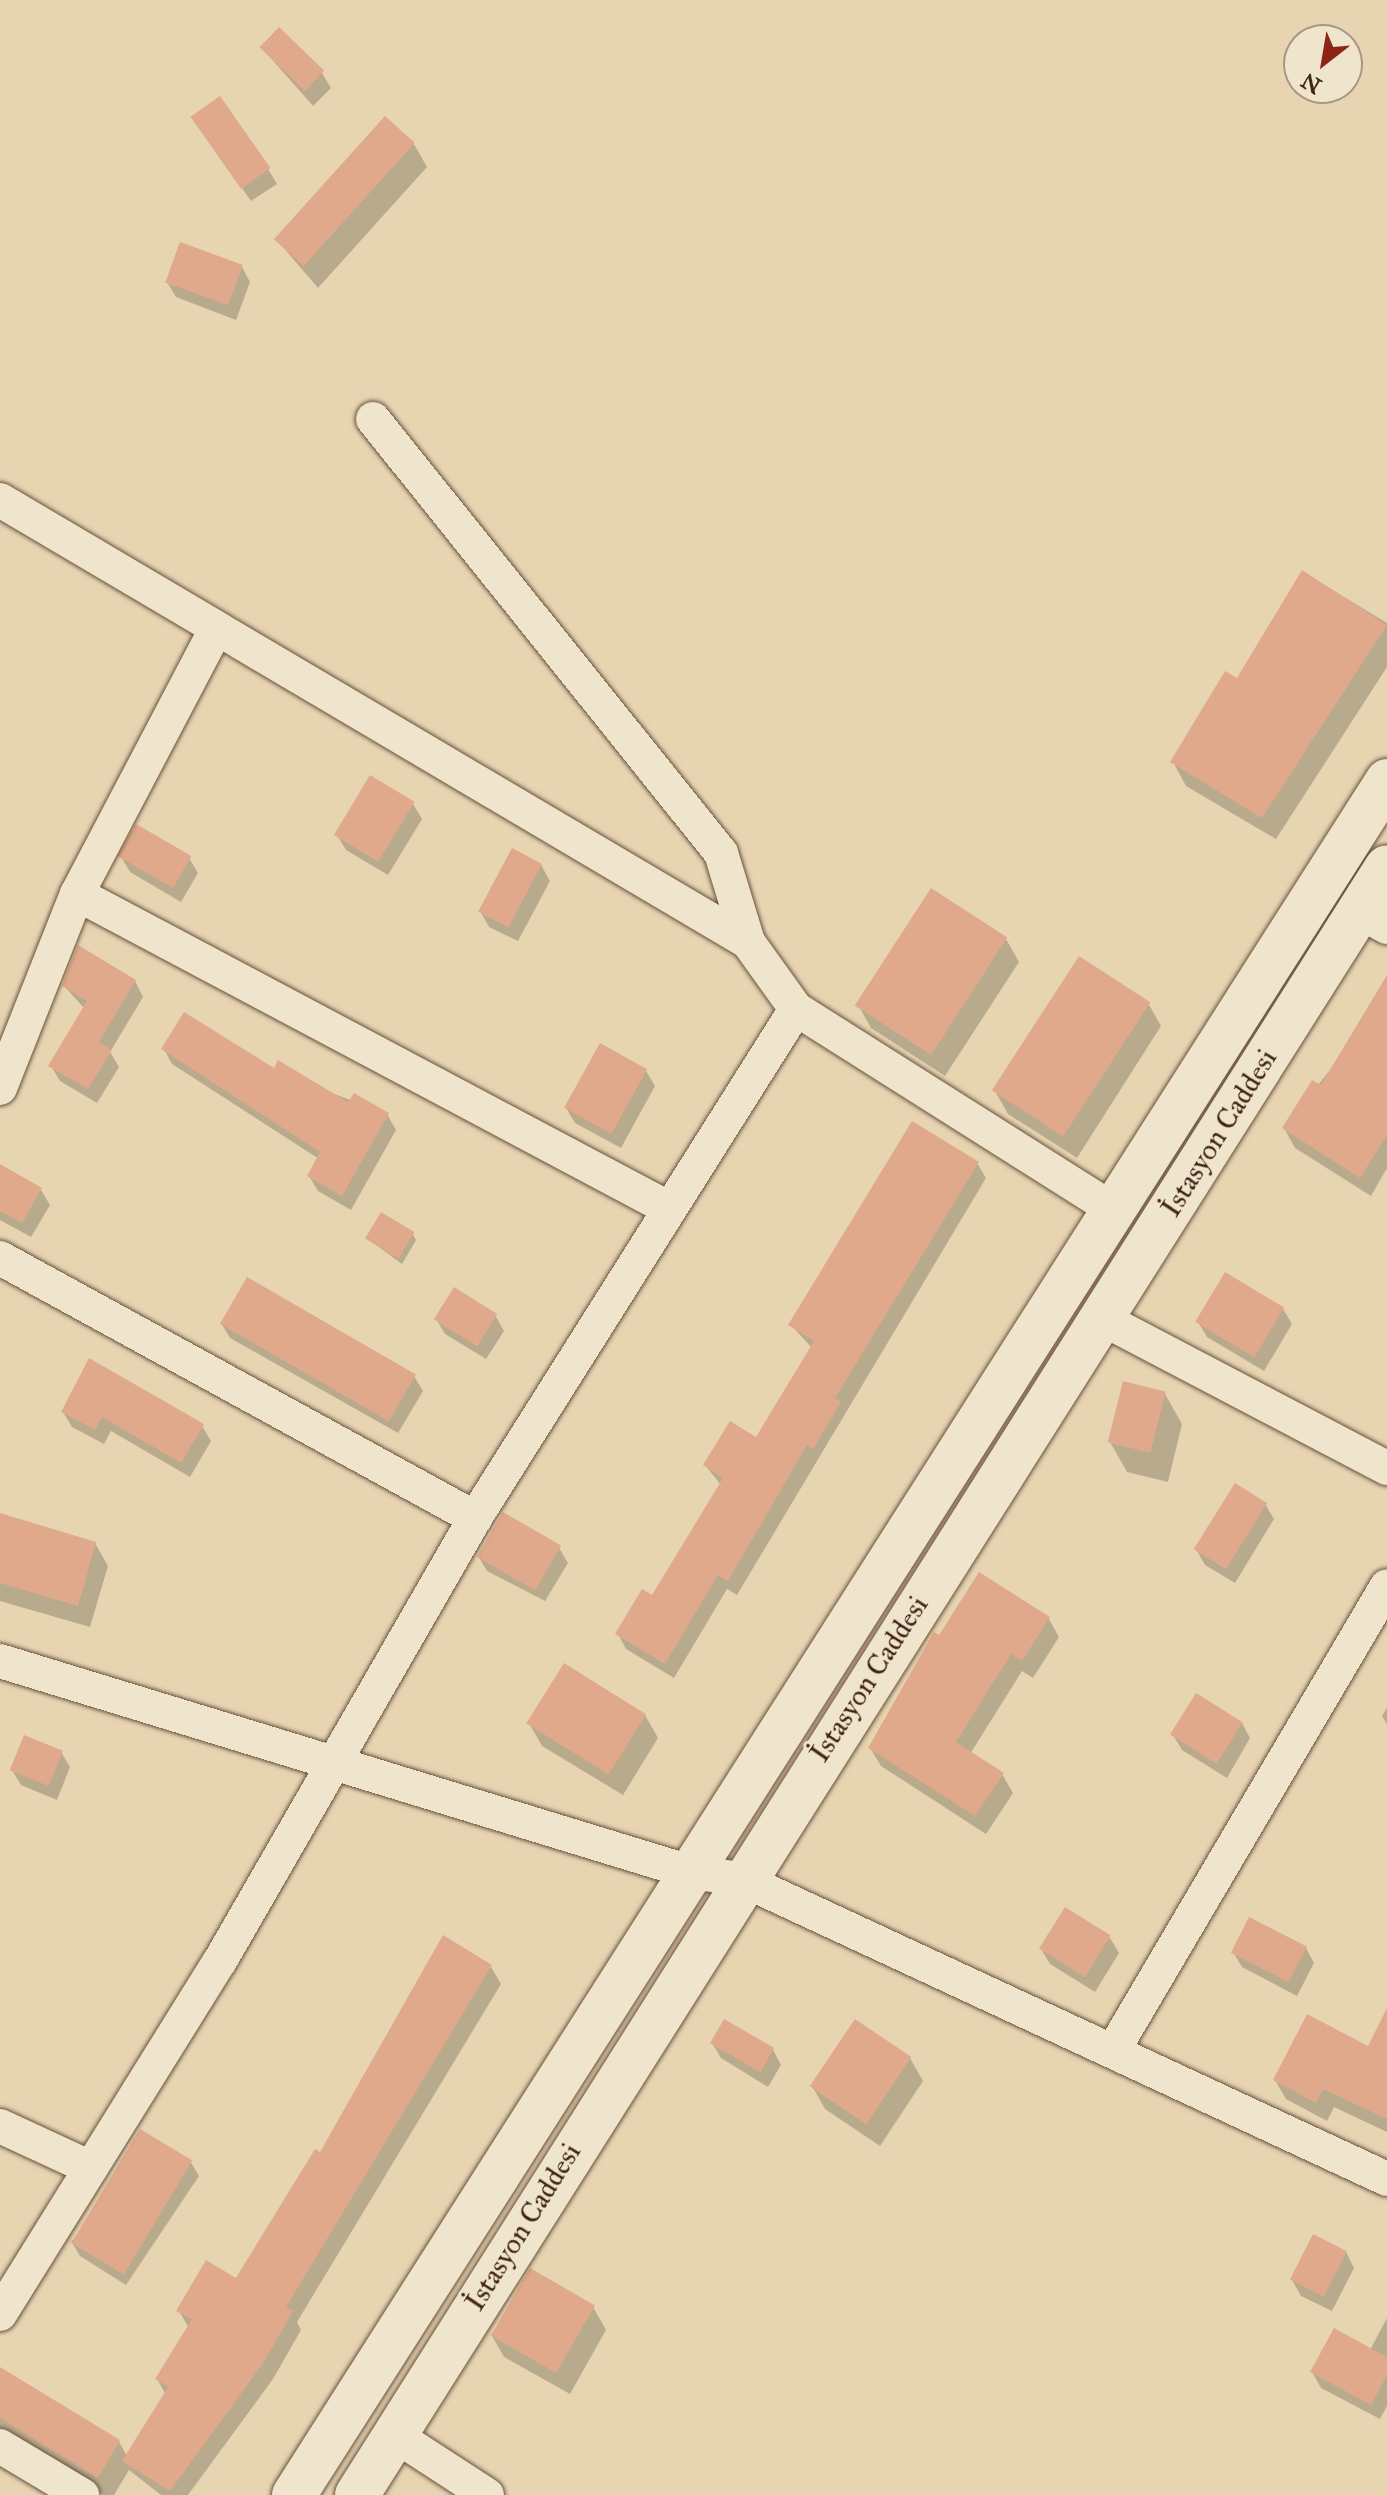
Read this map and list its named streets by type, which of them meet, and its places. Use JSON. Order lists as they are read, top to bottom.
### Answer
{
  "streets": {
    "main road": ["İstasyon Caddesi"]
  },
  "north": "bottom left"
}
